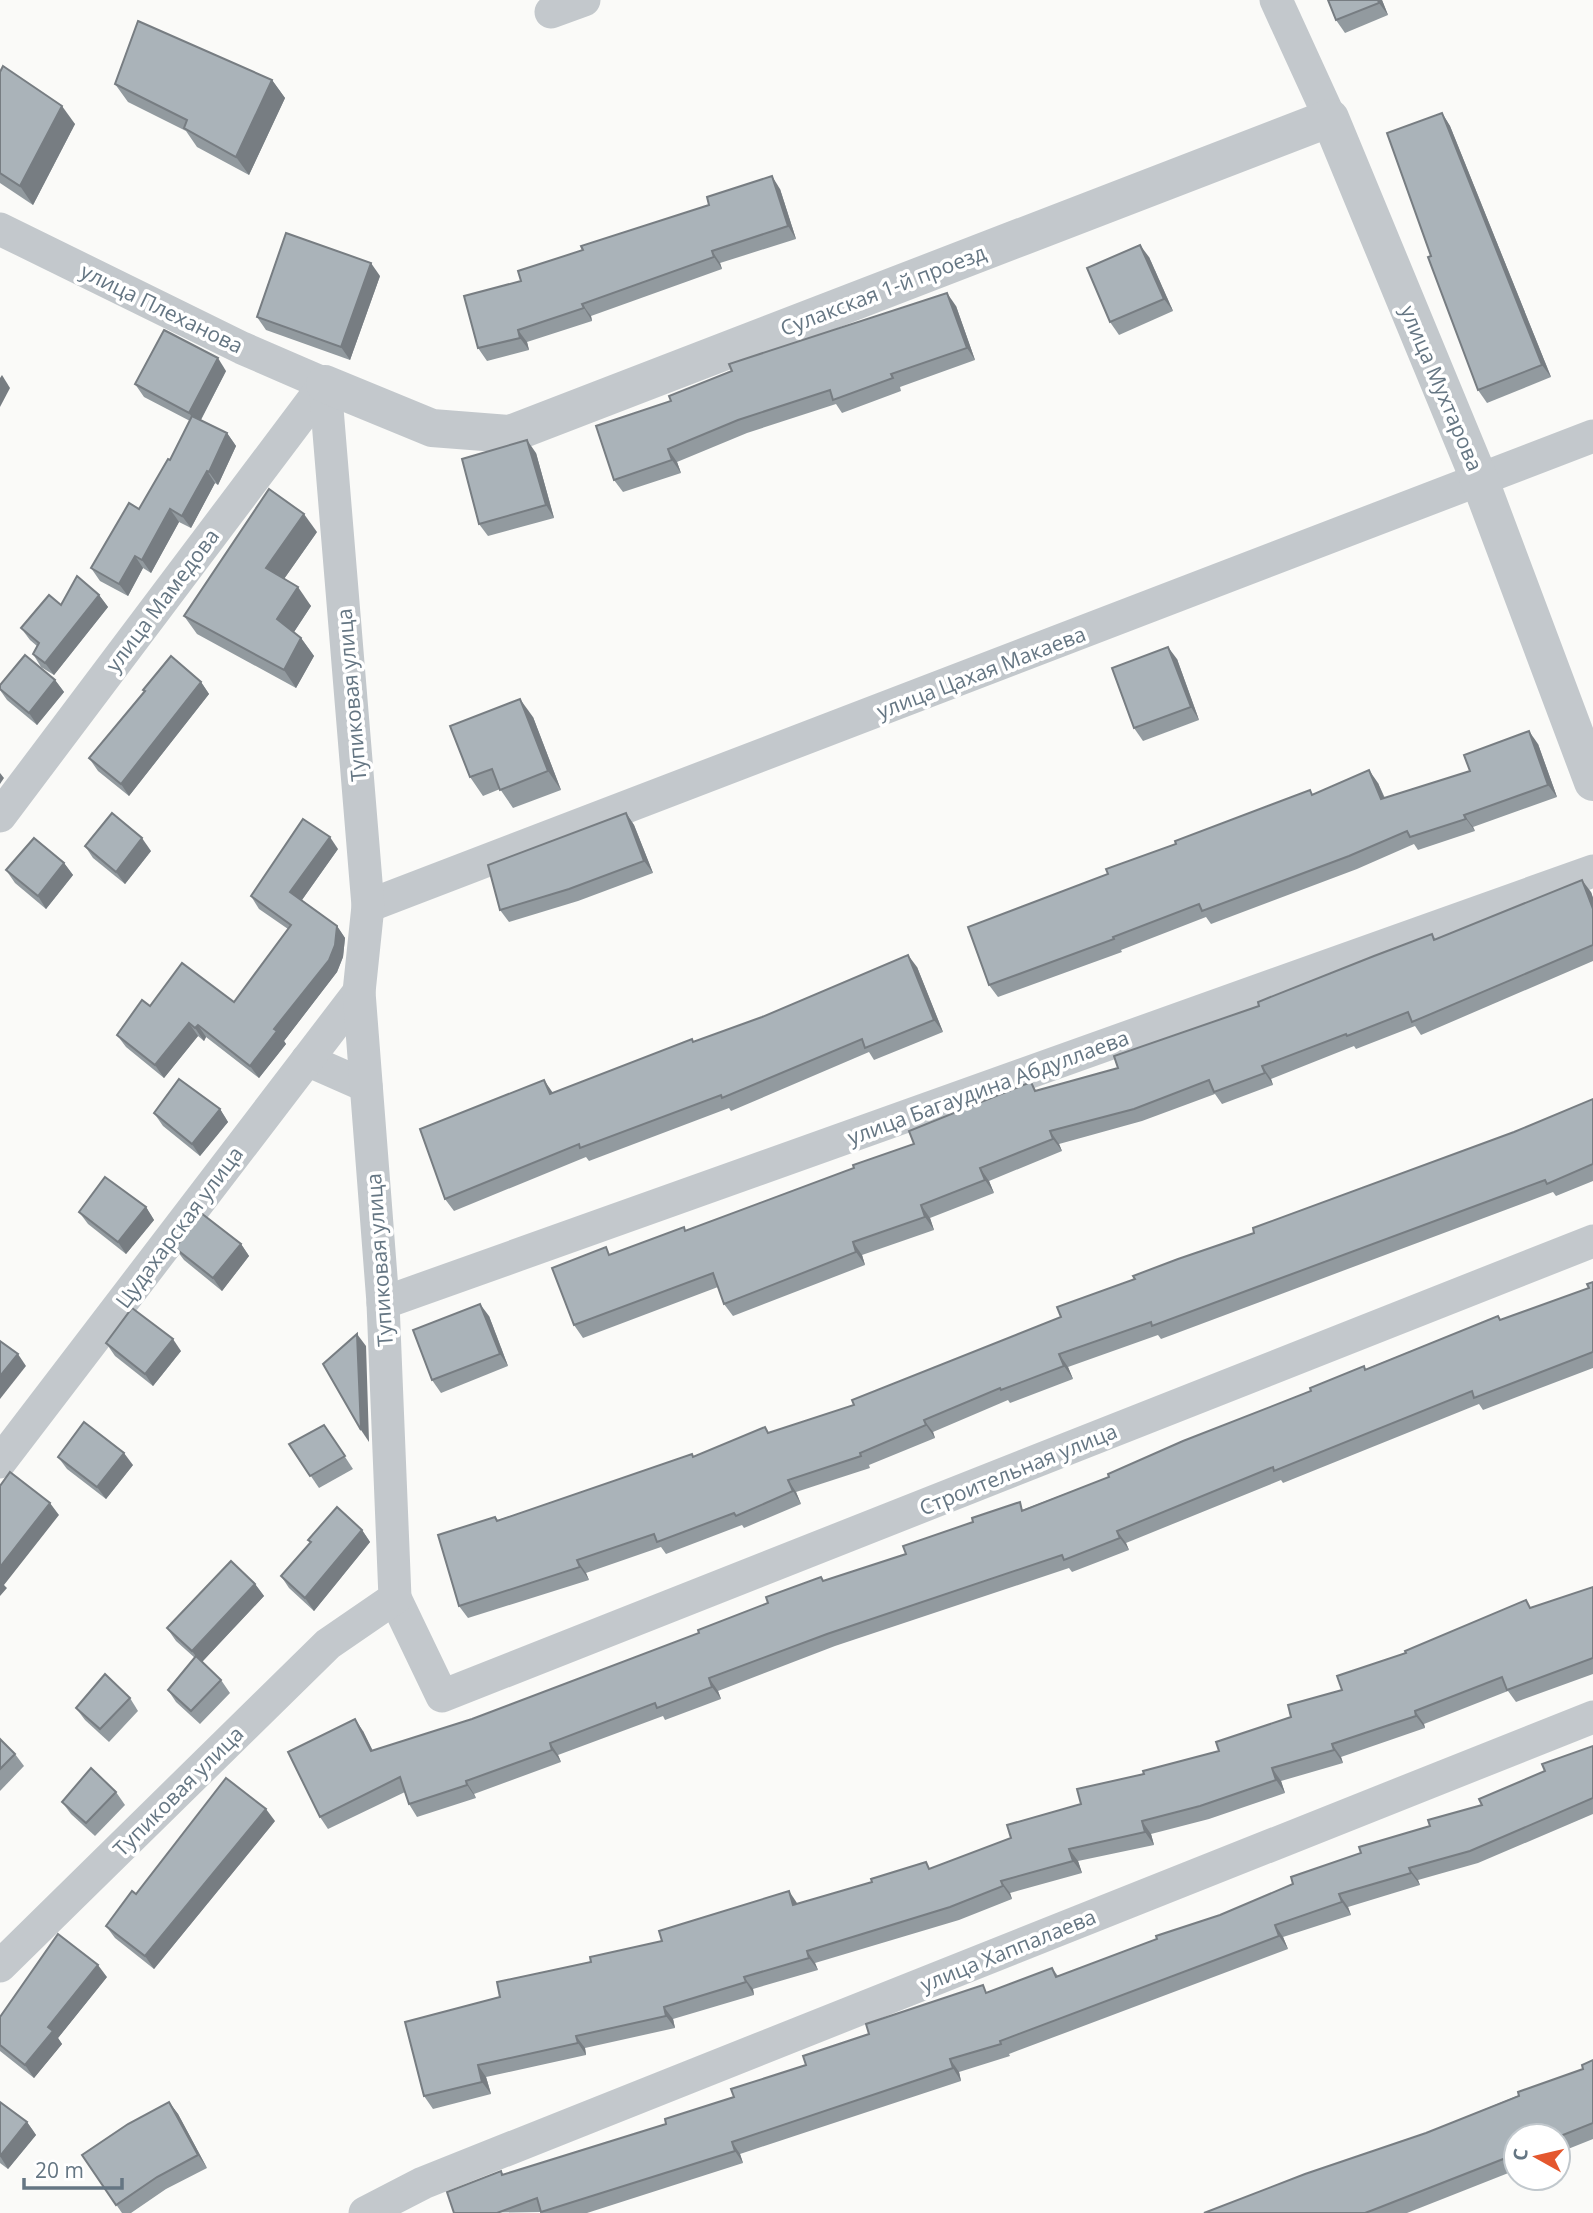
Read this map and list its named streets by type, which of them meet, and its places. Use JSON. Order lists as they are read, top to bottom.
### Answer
{
  "streets": {
    "street": [
      "Сулакская 1-й проезд",
      "улица Плеханова",
      "улица Мухтарова",
      "улица Мамедова",
      "улица Цахая Макаева",
      "Тупиковая улица",
      "улица Багаудина Абдуллаева",
      "Цудахарская улица",
      "Строительная улица",
      "улица Хаппалаева"
    ]
  },
  "crossings": [
    ["Сулакская 1-й проезд", "улица Плеханова"],
    ["Сулакская 1-й проезд", "улица Мухтарова"],
    ["Сулакская 1-й проезд", "улица Мамедова"],
    ["Сулакская 1-й проезд", "Тупиковая улица"],
    ["улица Плеханова", "улица Мамедова"],
    ["улица Плеханова", "Тупиковая улица"],
    ["улица Мухтарова", "улица Цахая Макаева"],
    ["улица Мамедова", "Тупиковая улица"],
    ["улица Цахая Макаева", "Тупиковая улица"],
    ["Тупиковая улица", "улица Багаудина Абдуллаева"],
    ["Тупиковая улица", "Цудахарская улица"],
    ["Тупиковая улица", "Строительная улица"]
  ],
  "scale_bar": "20 m",
  "north": "left"
}
